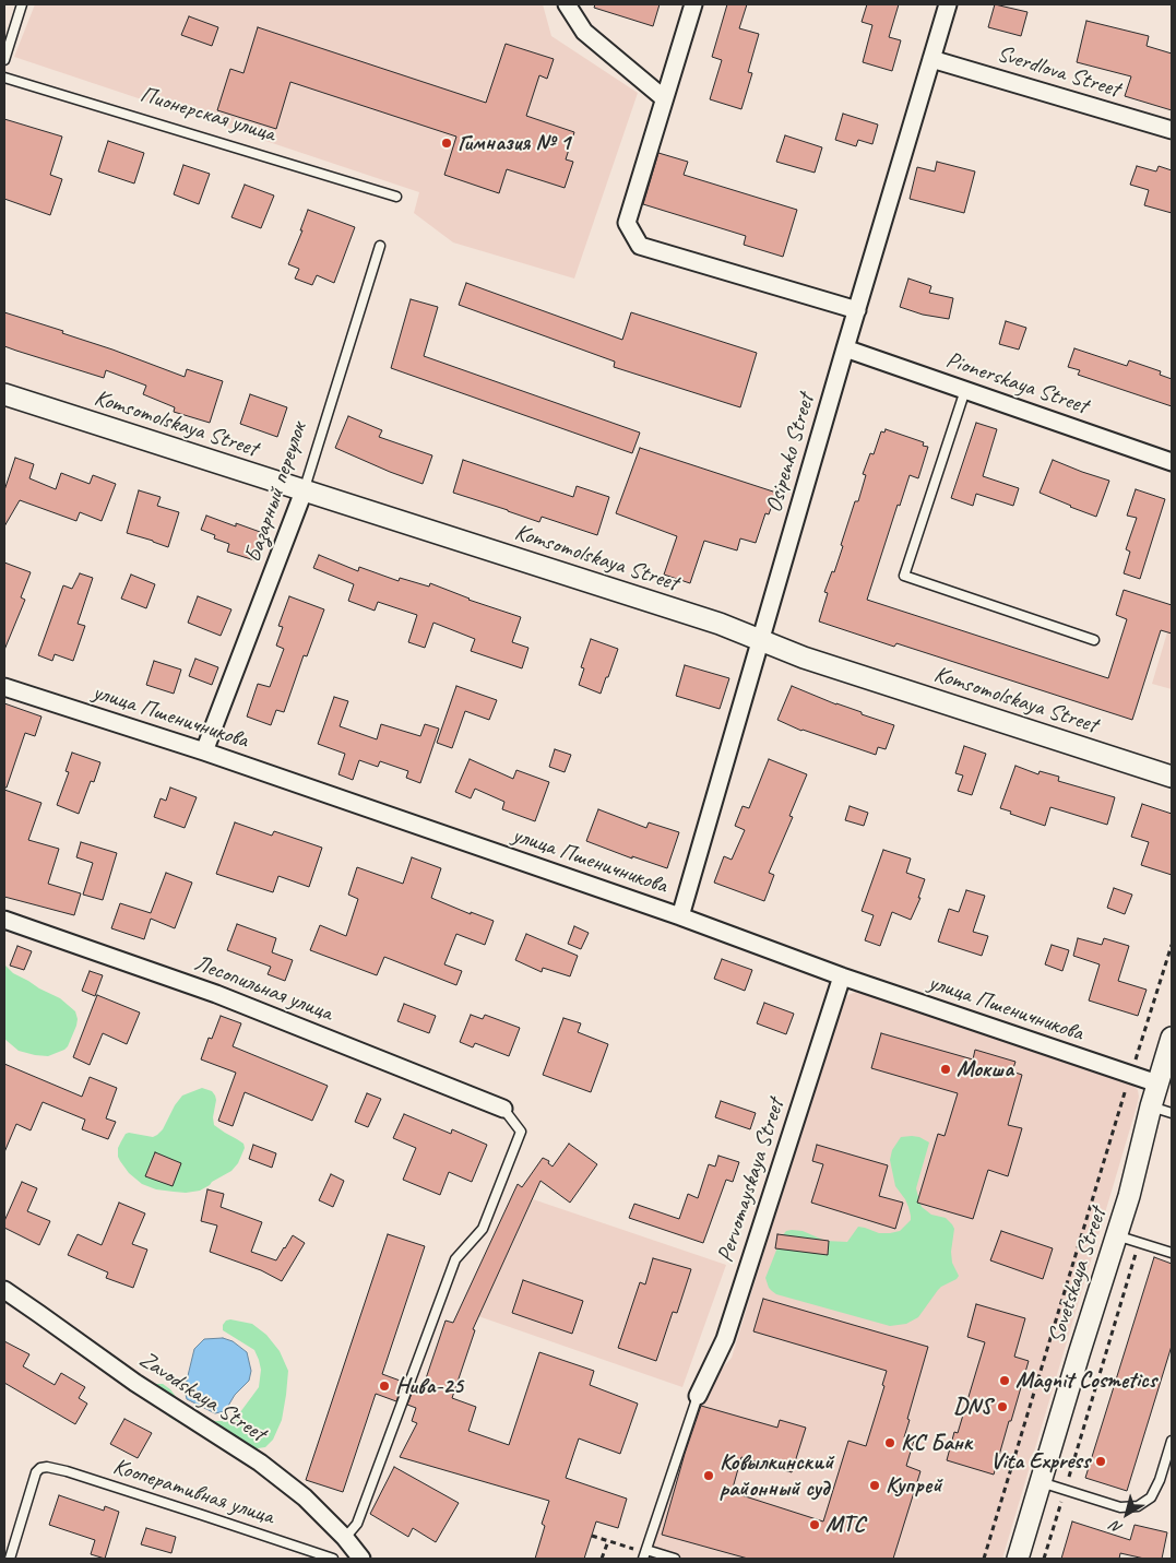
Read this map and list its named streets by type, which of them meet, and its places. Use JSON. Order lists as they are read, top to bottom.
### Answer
{
  "streets": {
    "street": [
      "Sverdlova Street",
      "Pionerskaya Street",
      "Komsomolskaya Street",
      "Osipenko Street",
      "Базарный переулок",
      "улица Пшеничникова",
      "Лесопильная улица",
      "Pervomayskaya Street",
      "Sovetskaya Street",
      "Zavodskaya Street"
    ],
    "lane": ["Пионерская улица", "Кооперативная улица"]
  },
  "crossings": [
    ["Sverdlova Street", "Osipenko Street"],
    ["Pionerskaya Street", "Osipenko Street"],
    ["Komsomolskaya Street", "Osipenko Street"],
    ["Komsomolskaya Street", "Базарный переулок"],
    ["Osipenko Street", "улица Пшеничникова"],
    ["Базарный переулок", "улица Пшеничникова"],
    ["улица Пшеничникова", "Pervomayskaya Street"],
    ["улица Пшеничникова", "Sovetskaya Street"]
  ],
  "places": [
    "Гимназия № 1",
    "Мокша",
    "Magnit Cosmetics",
    "Нива-25",
    "DNS",
    "КС Банк",
    "Vita Express",
    "Ковылкинский районный суд",
    "Купрей",
    "МТС"
  ],
  "north": "bottom left"
}
